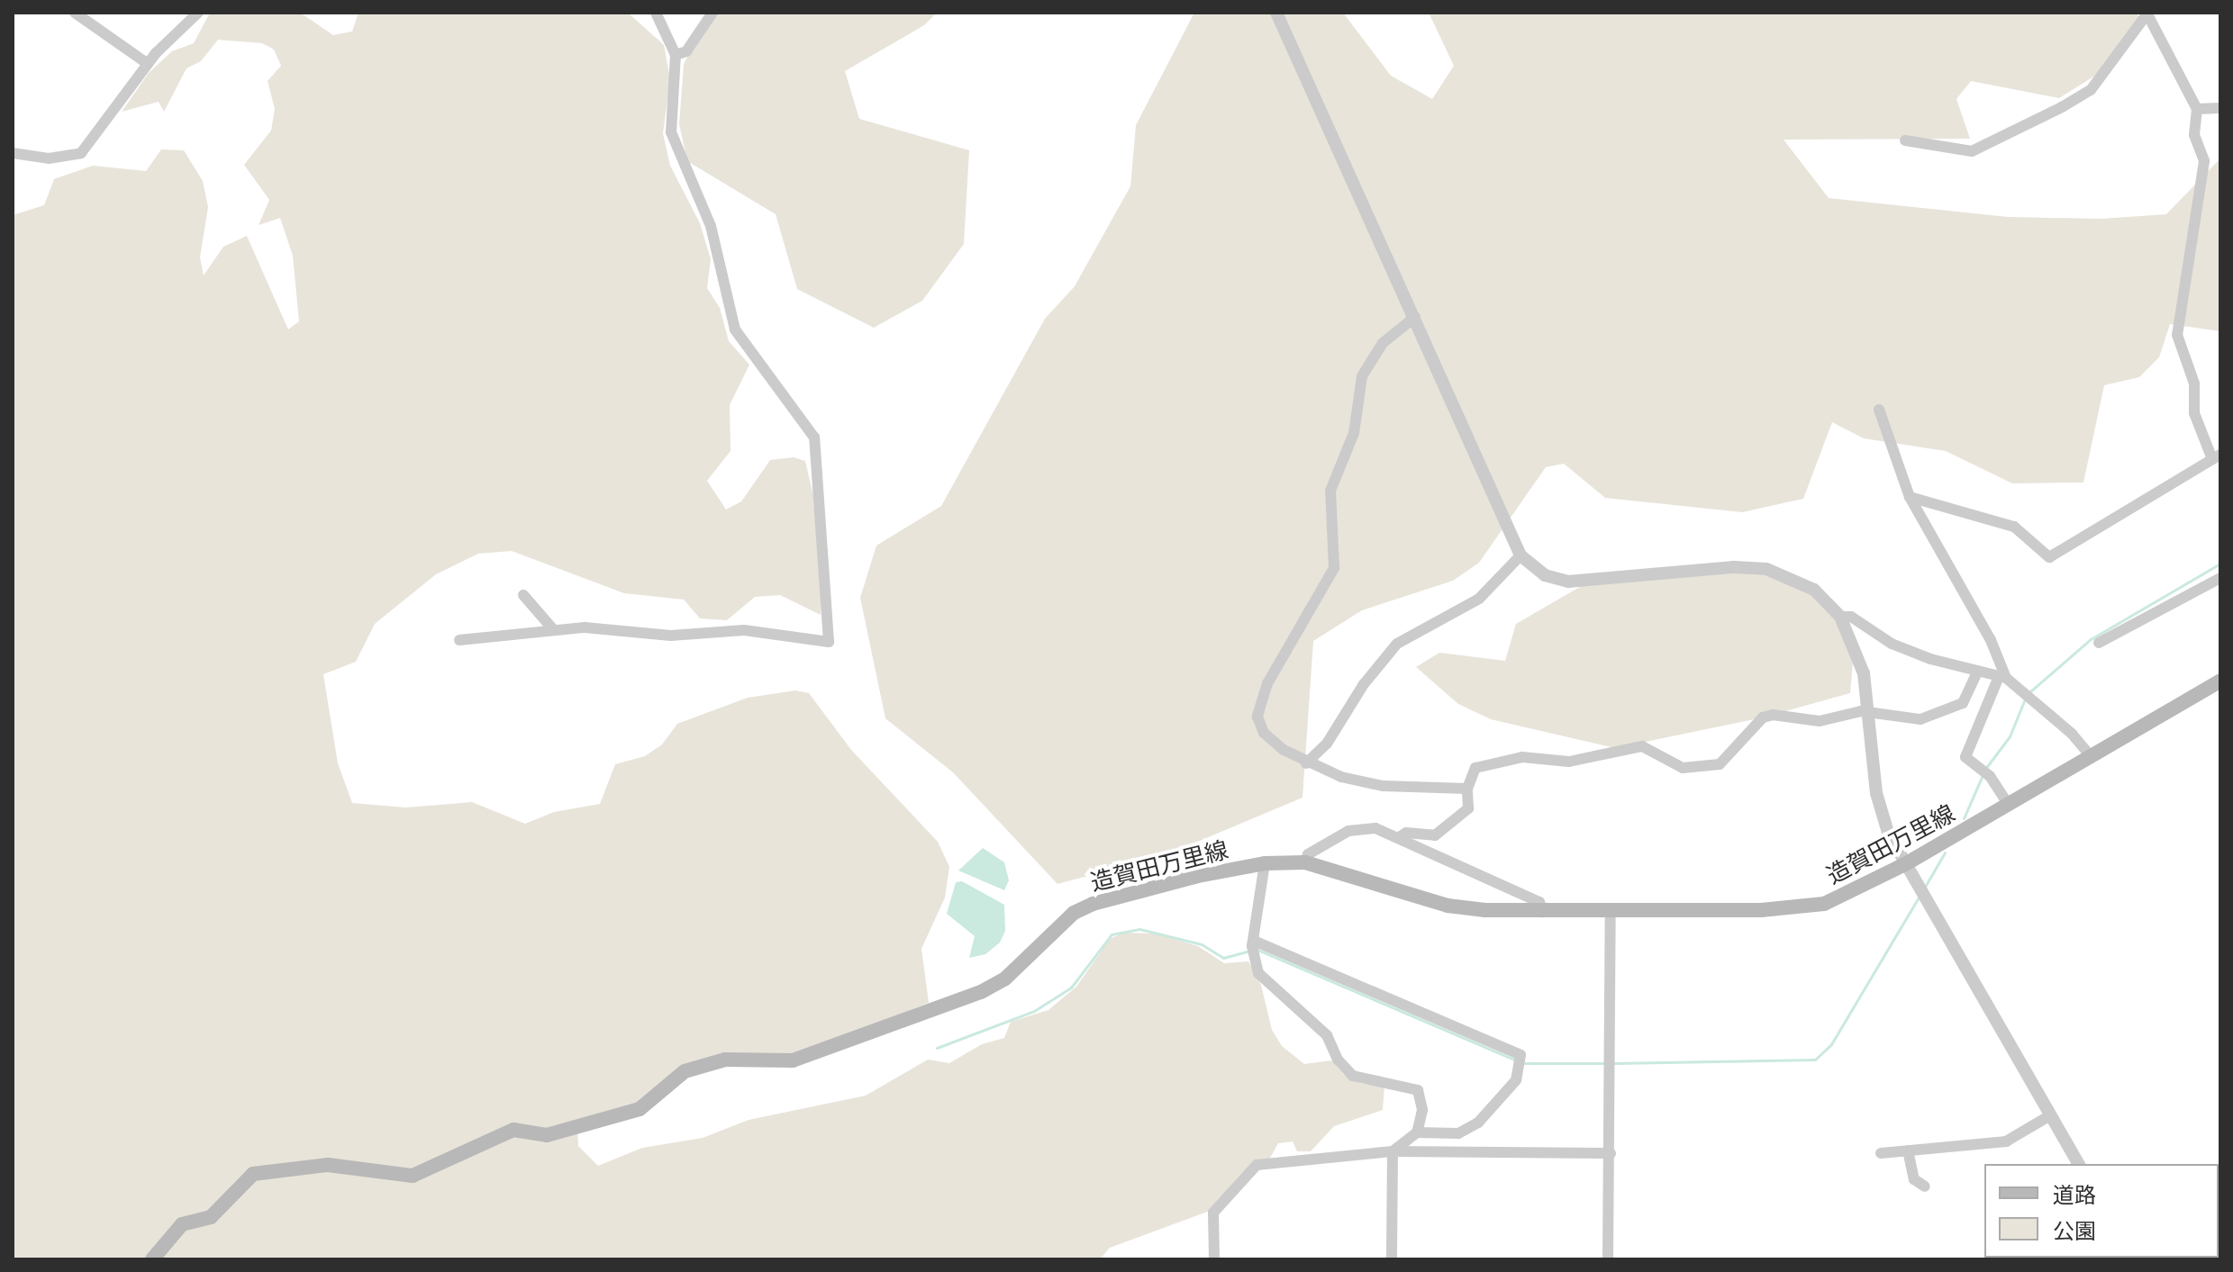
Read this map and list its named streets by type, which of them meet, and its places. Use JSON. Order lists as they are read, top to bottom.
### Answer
{
  "streets": {
    "main road": ["造賀田万里線"]
  },
  "legend": ["道路", "公園"]
}
